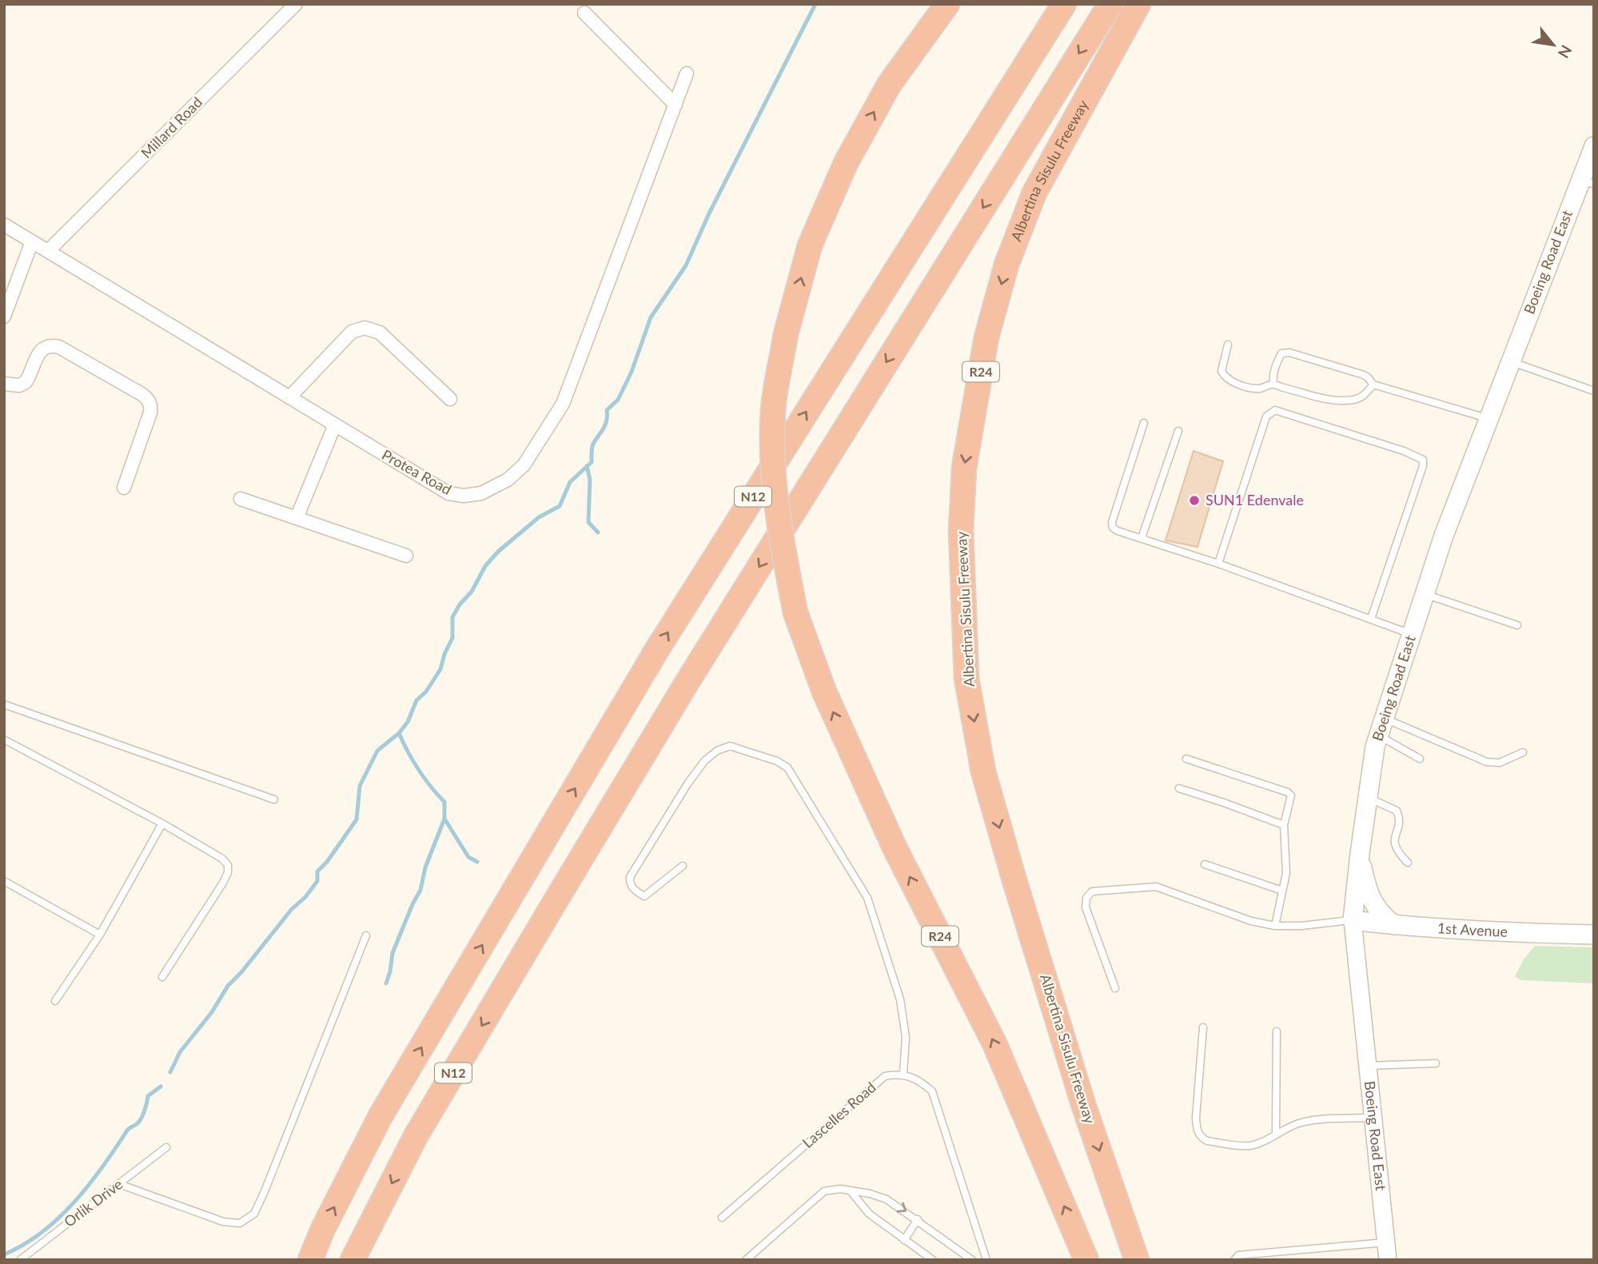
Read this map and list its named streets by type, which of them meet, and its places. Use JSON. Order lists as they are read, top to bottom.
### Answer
{
  "streets": {
    "highway": ["Albertina Sisulu Freeway", "R24", "N12"],
    "main road": ["Boeing Road East", "1st Avenue"],
    "street": ["Millard Road", "Protea Road"],
    "lane": ["Lascelles Road", "Orlik Drive"]
  },
  "crossings": [
    ["Millard Road", "Protea Road"],
    ["Boeing Road East", "1st Avenue"]
  ],
  "places": ["SUN1 Edenvale"],
  "north": "bottom right"
}
